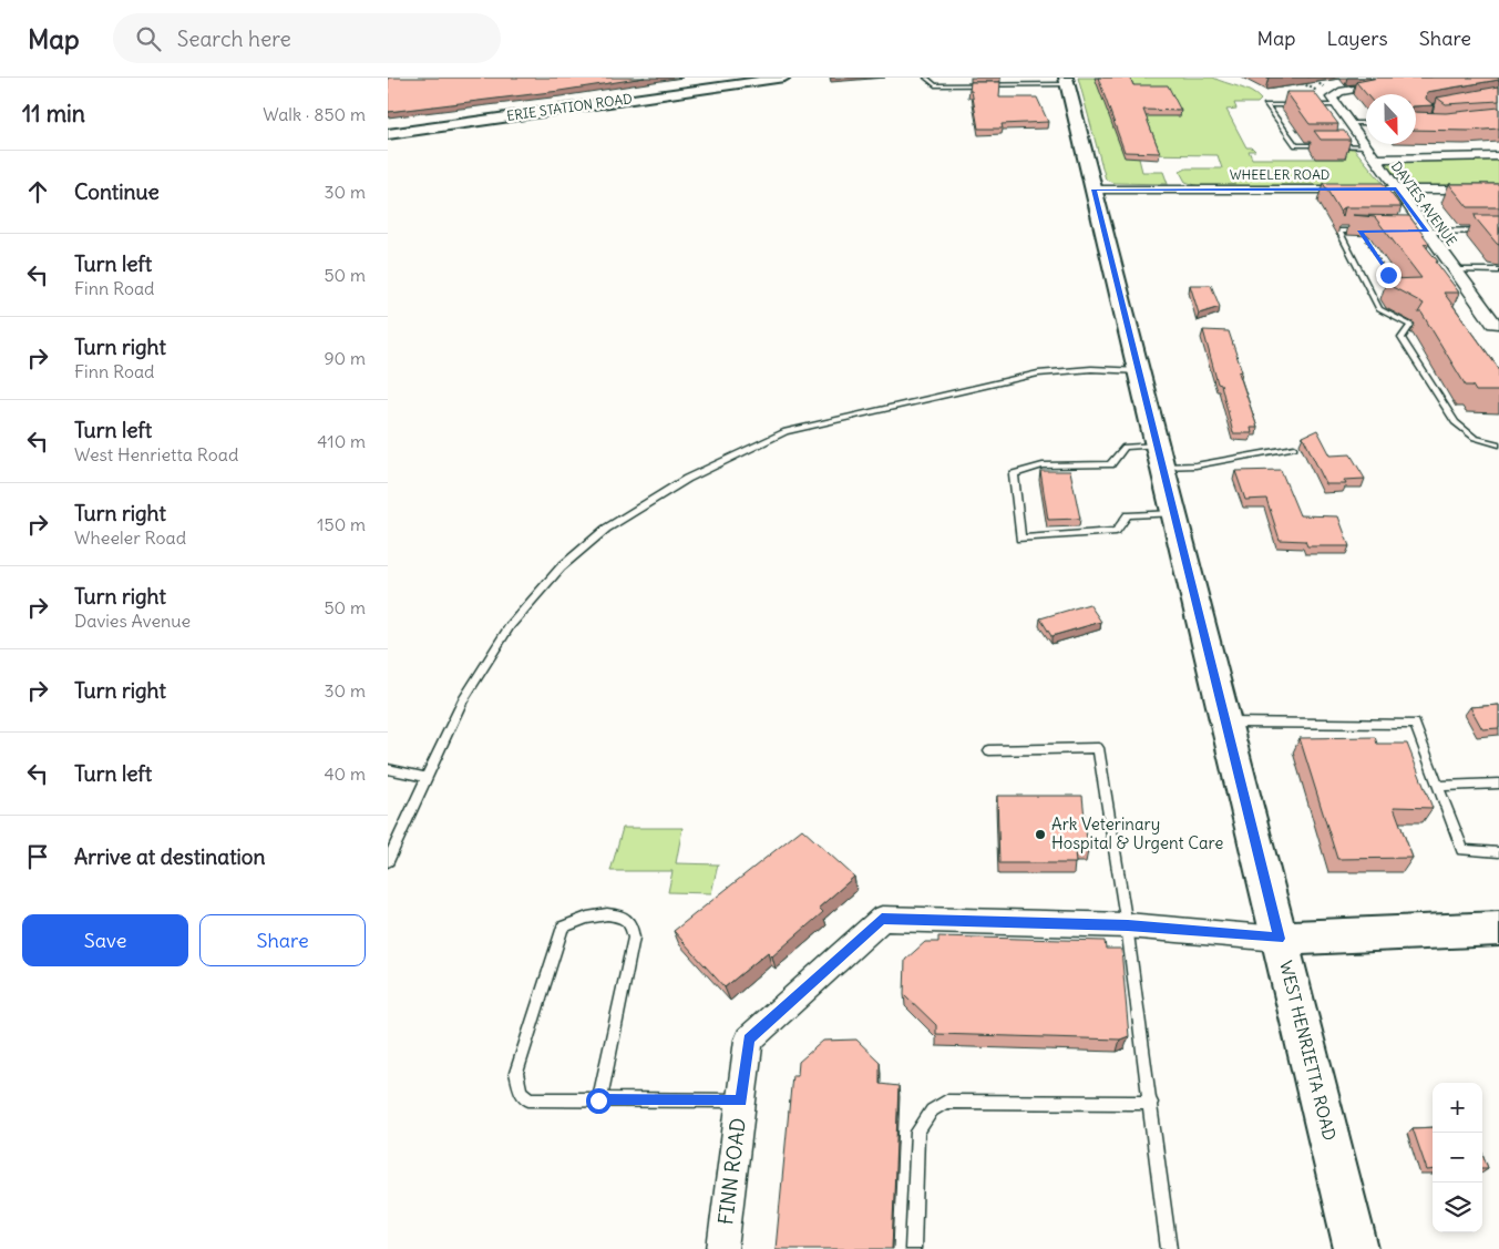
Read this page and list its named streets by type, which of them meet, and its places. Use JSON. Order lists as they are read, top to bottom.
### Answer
{
  "streets": {
    "main road": ["WEST HENRIETTA ROAD"],
    "street": [
      "ERIE STATION ROAD",
      "WHEELER ROAD",
      "DAVIES AVENUE",
      "FINN ROAD"
    ]
  },
  "crossings": [
    ["WHEELER ROAD", "DAVIES AVENUE"],
    ["WHEELER ROAD", "WEST HENRIETTA ROAD"],
    ["WEST HENRIETTA ROAD", "FINN ROAD"]
  ],
  "places": ["Ark Veterinary Hospital & Urgent Care"],
  "north": "bottom",
  "page": {
    "header": "Map",
    "search": "Search here",
    "nav": ["Map", "Layers", "Share"],
    "heading": ["11 min", "Walk · 850 m"],
    "list": [
      ["Continue", "30 m"],
      ["Turn left", "Finn Road", "50 m"],
      ["Turn right", "Finn Road", "90 m"],
      ["Turn left", "West Henrietta Road", "410 m"],
      ["Turn right", "Wheeler Road", "150 m"],
      ["Turn right", "Davies Avenue", "50 m"],
      ["Turn right", "30 m"],
      ["Turn left", "40 m"],
      "Arrive at destination"
    ],
    "buttons": ["Save", "Share"],
    "map_buttons": ["+", "−"]
  }
}
